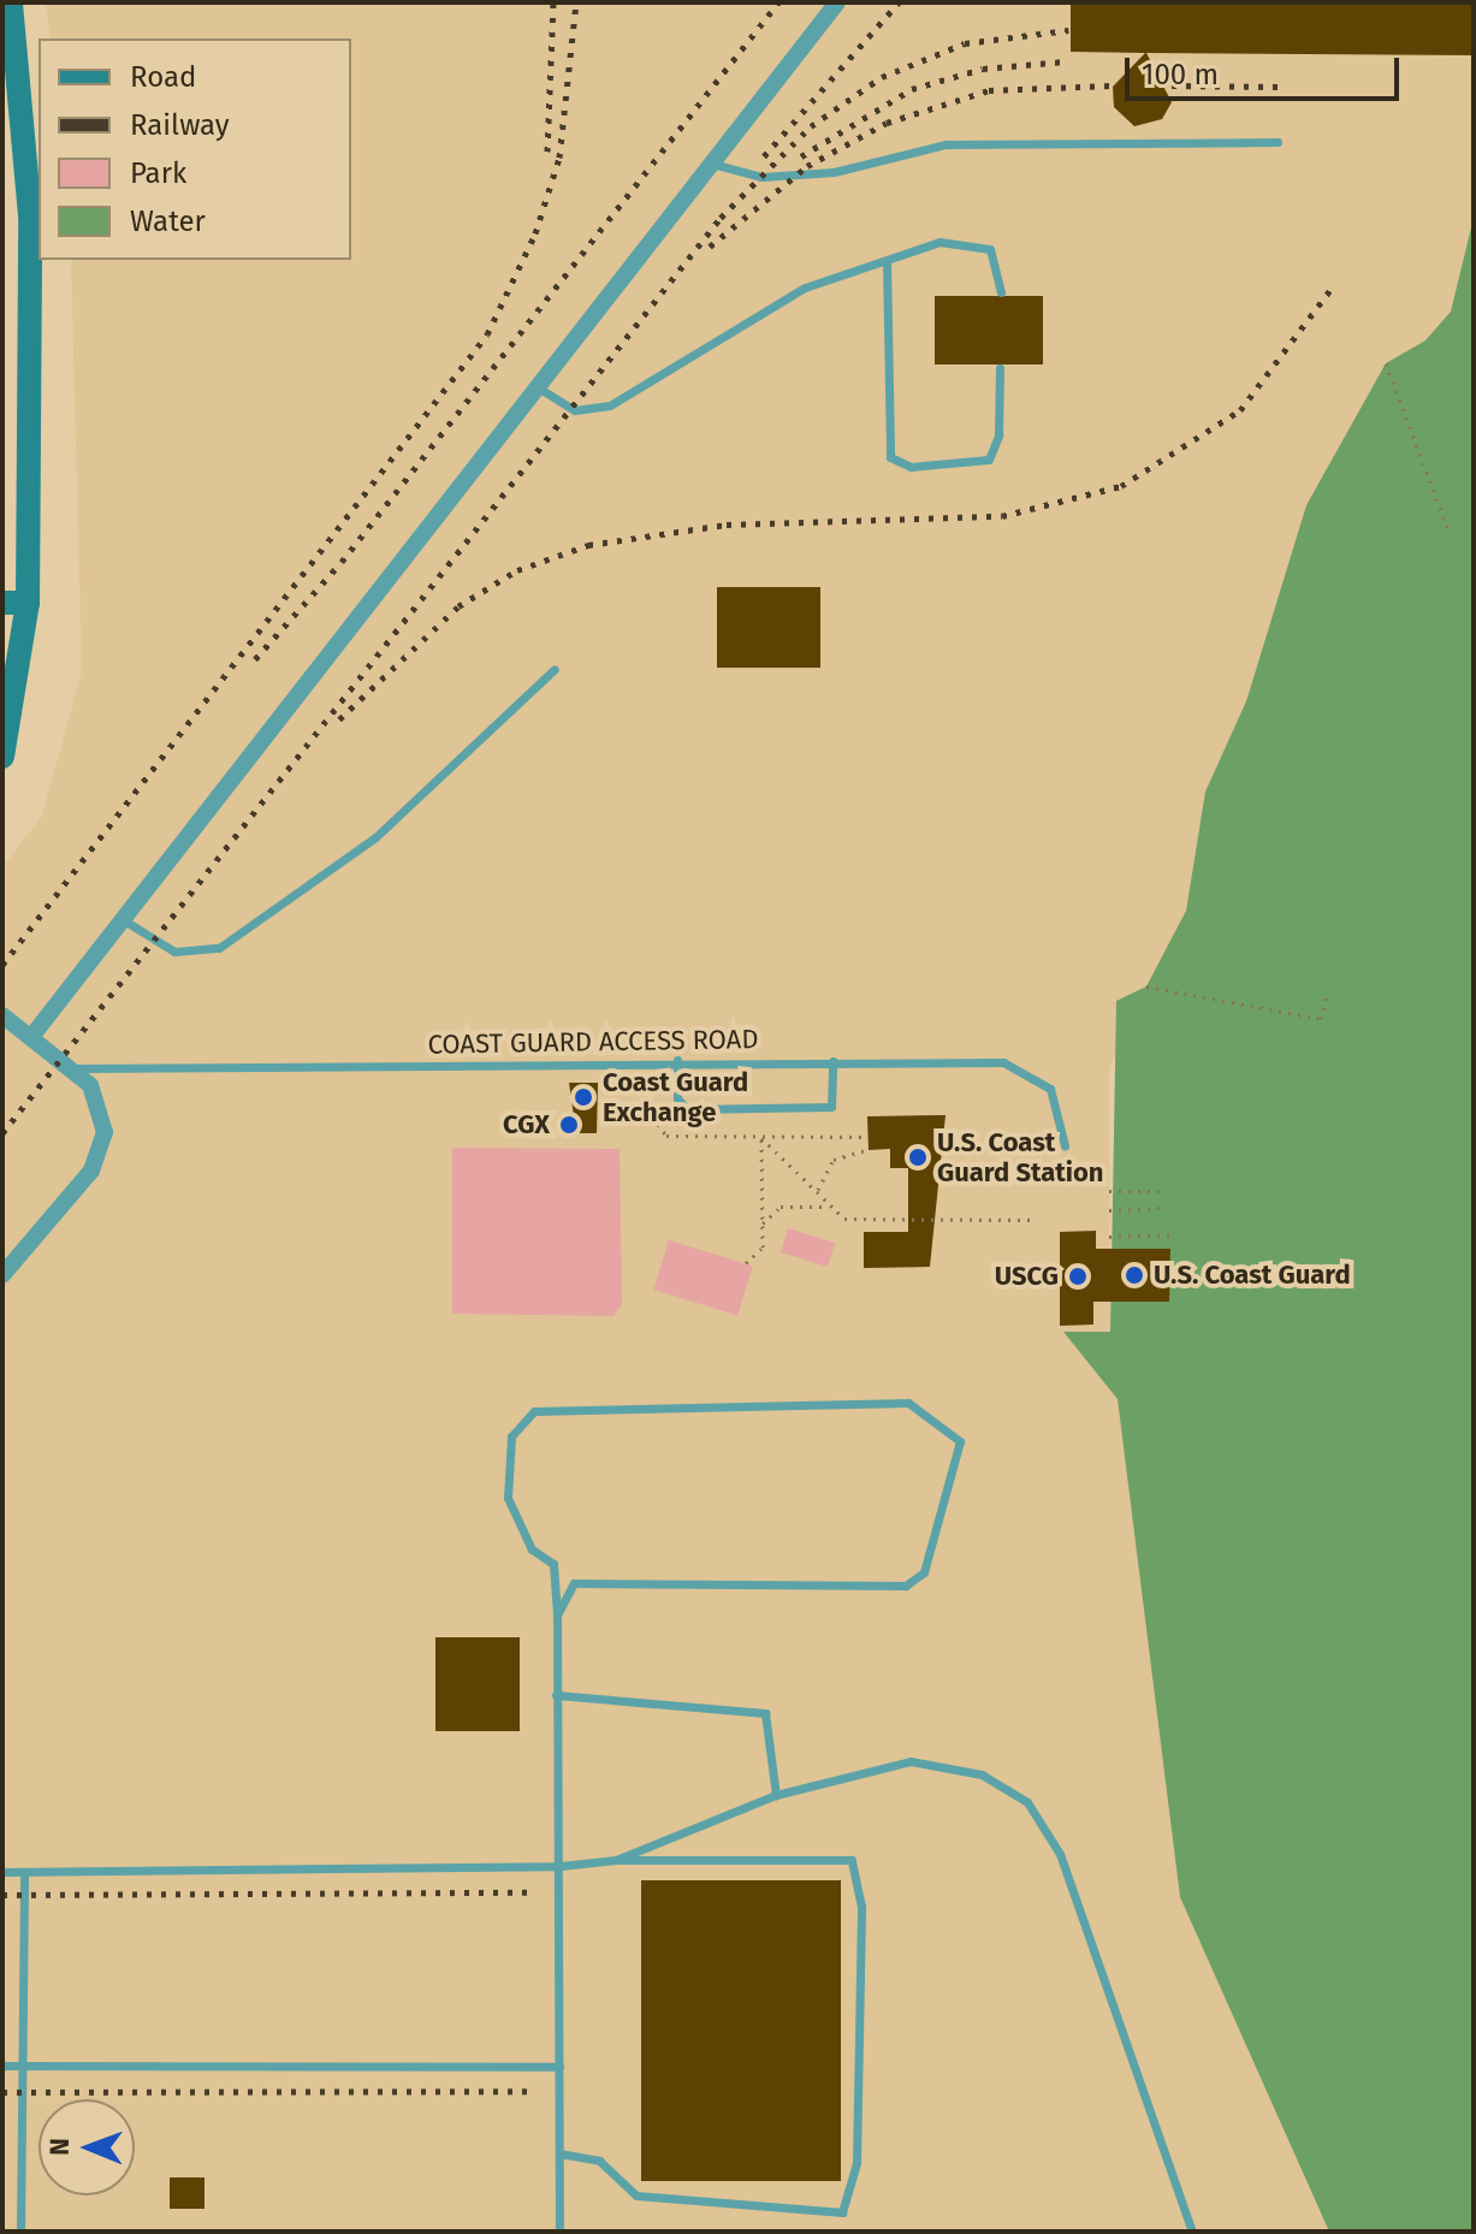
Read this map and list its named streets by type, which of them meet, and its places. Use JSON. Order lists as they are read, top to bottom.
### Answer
{
  "streets": {
    "lane": ["COAST GUARD ACCESS ROAD"]
  },
  "places": [
    "Coast Guard Exchange",
    "CGX",
    "U.S. Coast Guard Station",
    "U.S. Coast Guard",
    "USCG"
  ],
  "legend": [
    "Road",
    "Railway",
    "Park",
    "Water"
  ],
  "scale_bar": "100 m",
  "north": "left"
}
